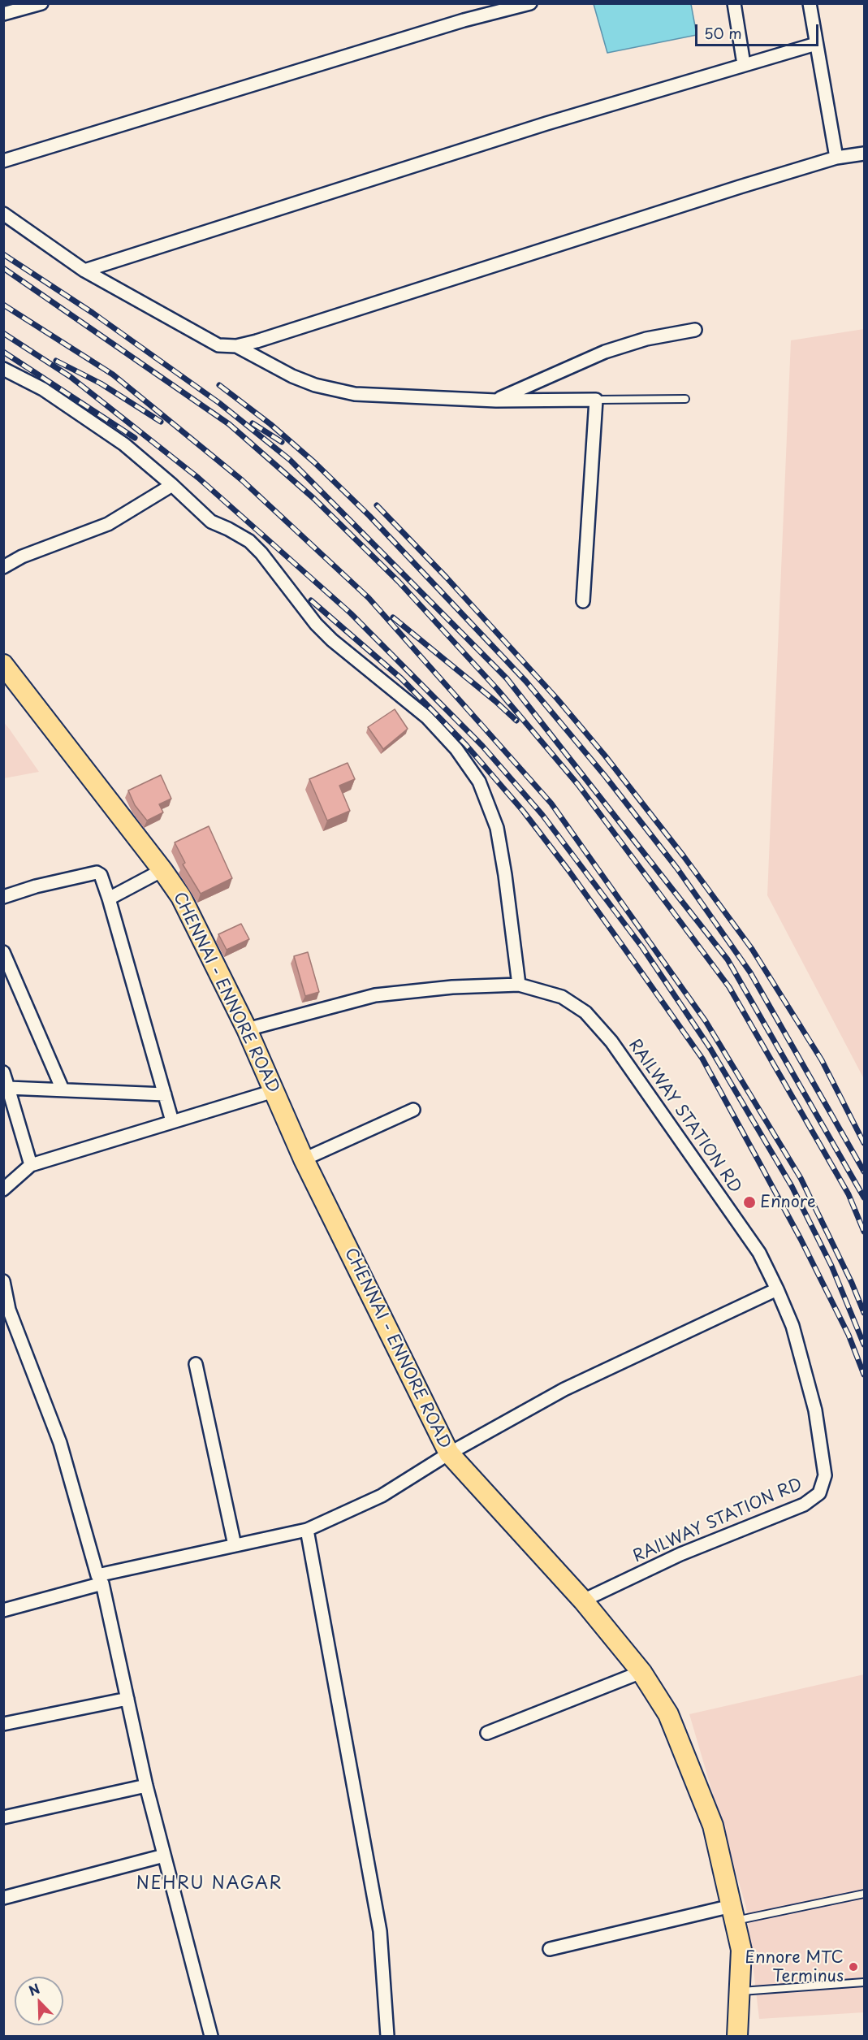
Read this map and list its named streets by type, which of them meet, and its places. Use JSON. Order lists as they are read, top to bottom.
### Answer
{
  "streets": {
    "main road": ["CHENNAI - ENNORE ROAD"],
    "street": ["RAILWAY STATION RD"]
  },
  "crossings": [
    ["CHENNAI - ENNORE ROAD", "RAILWAY STATION RD"]
  ],
  "districts": ["NEHRU NAGAR"],
  "places": ["Ennore", "Ennore MTC Terminus"],
  "scale_bar": "50 m",
  "north": "top left"
}
